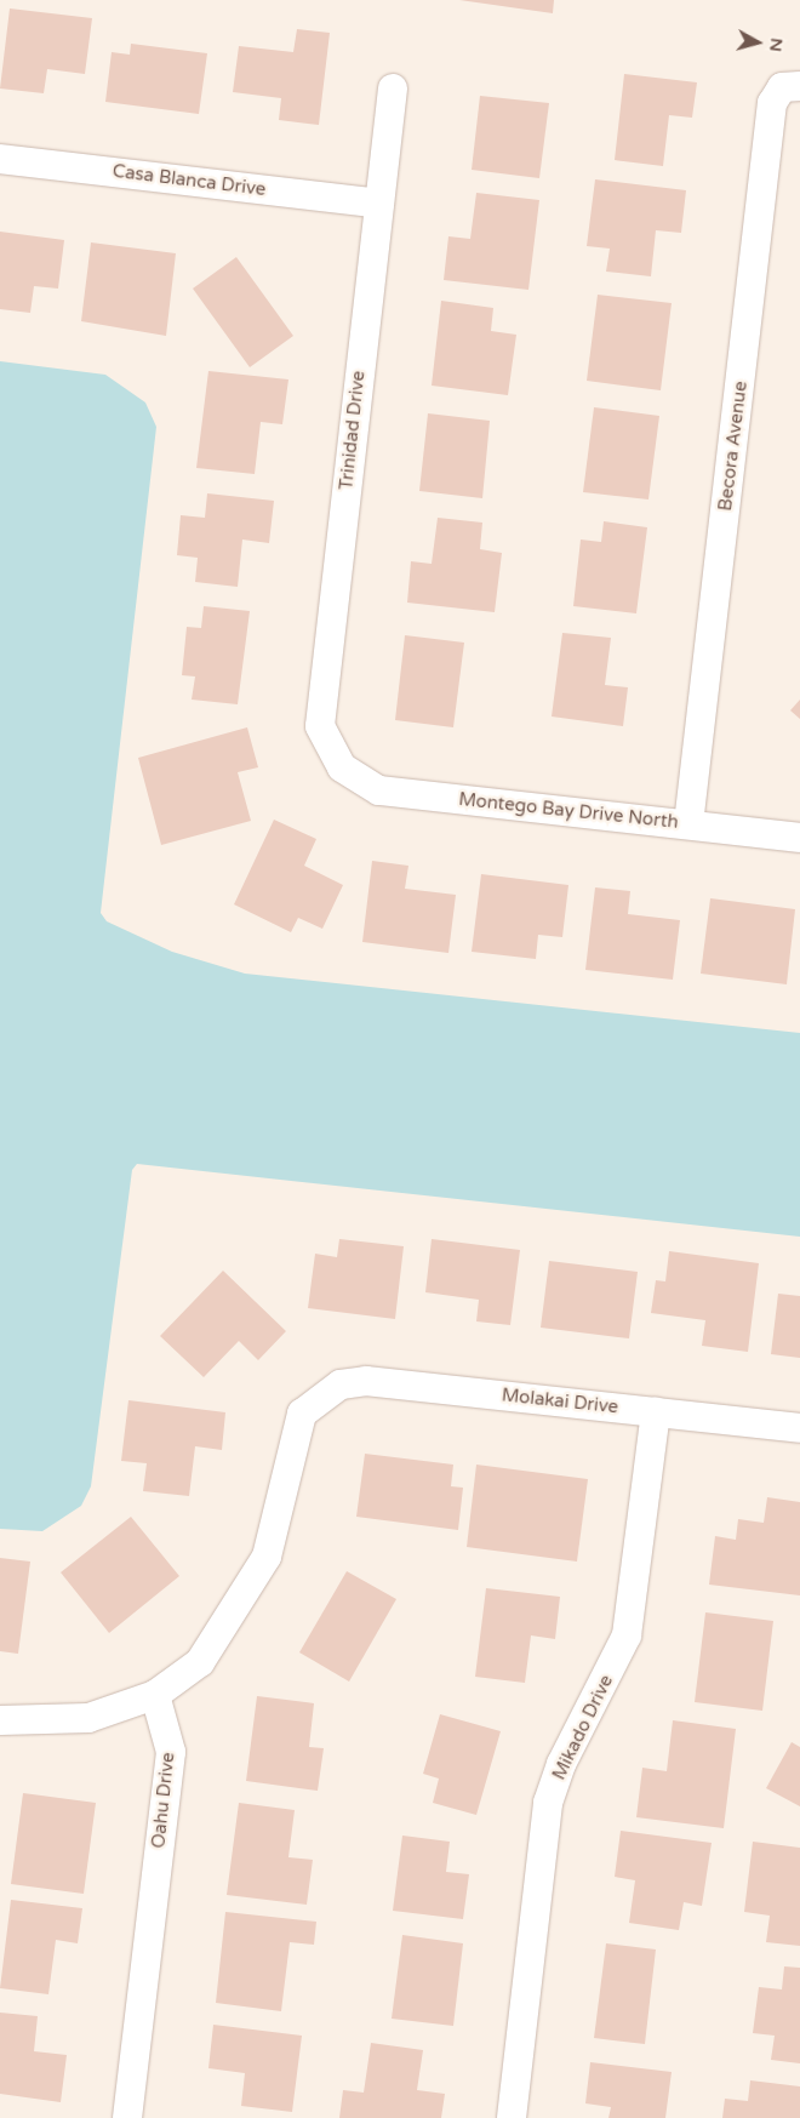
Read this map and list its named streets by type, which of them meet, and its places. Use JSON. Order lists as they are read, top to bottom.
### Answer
{
  "streets": {
    "street": [
      "Casa Blanca Drive",
      "Trinidad Drive",
      "Becora Avenue",
      "Montego Bay Drive North",
      "Molakai Drive",
      "Mikado Drive",
      "Oahu Drive"
    ]
  },
  "crossings": [
    ["Casa Blanca Drive", "Trinidad Drive"],
    ["Trinidad Drive", "Montego Bay Drive North"],
    ["Becora Avenue", "Montego Bay Drive North"],
    ["Molakai Drive", "Mikado Drive"],
    ["Molakai Drive", "Oahu Drive"]
  ],
  "north": "right"
}
